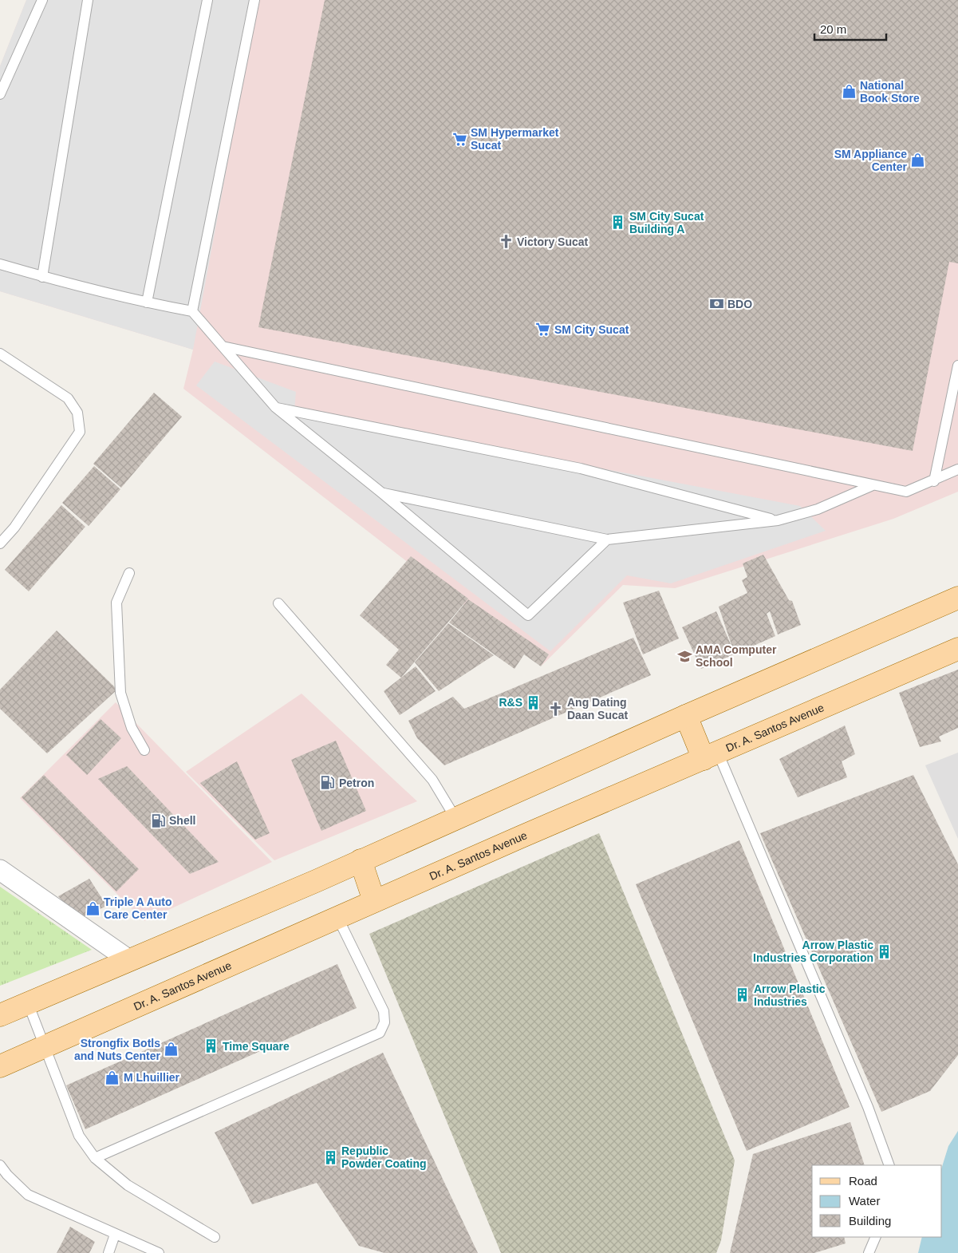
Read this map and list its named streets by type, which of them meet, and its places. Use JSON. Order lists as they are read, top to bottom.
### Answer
{
  "streets": {
    "main road": ["Dr. A. Santos Avenue"]
  },
  "places": {
    "shop": [
      "National Book Store",
      "SM Appliance Center",
      "Triple A Auto Care Center",
      "Strongfix Botls and Nuts Center",
      "M Lhuillier"
    ],
    "supermarket": ["SM Hypermarket Sucat", "SM City Sucat"],
    "building": [
      "SM City Sucat Building A",
      "R&S",
      "Arrow Plastic Industries Corporation",
      "Arrow Plastic Industries",
      "Time Square",
      "Republic Powder Coating"
    ],
    "church": ["Victory Sucat", "Ang Dating Daan Sucat"],
    "bank": ["BDO"],
    "school or university": ["AMA Computer School"],
    "fuel station": ["Petron", "Shell"]
  },
  "legend": ["Road", "Water", "Building"],
  "scale_bar": "20 m"
}
